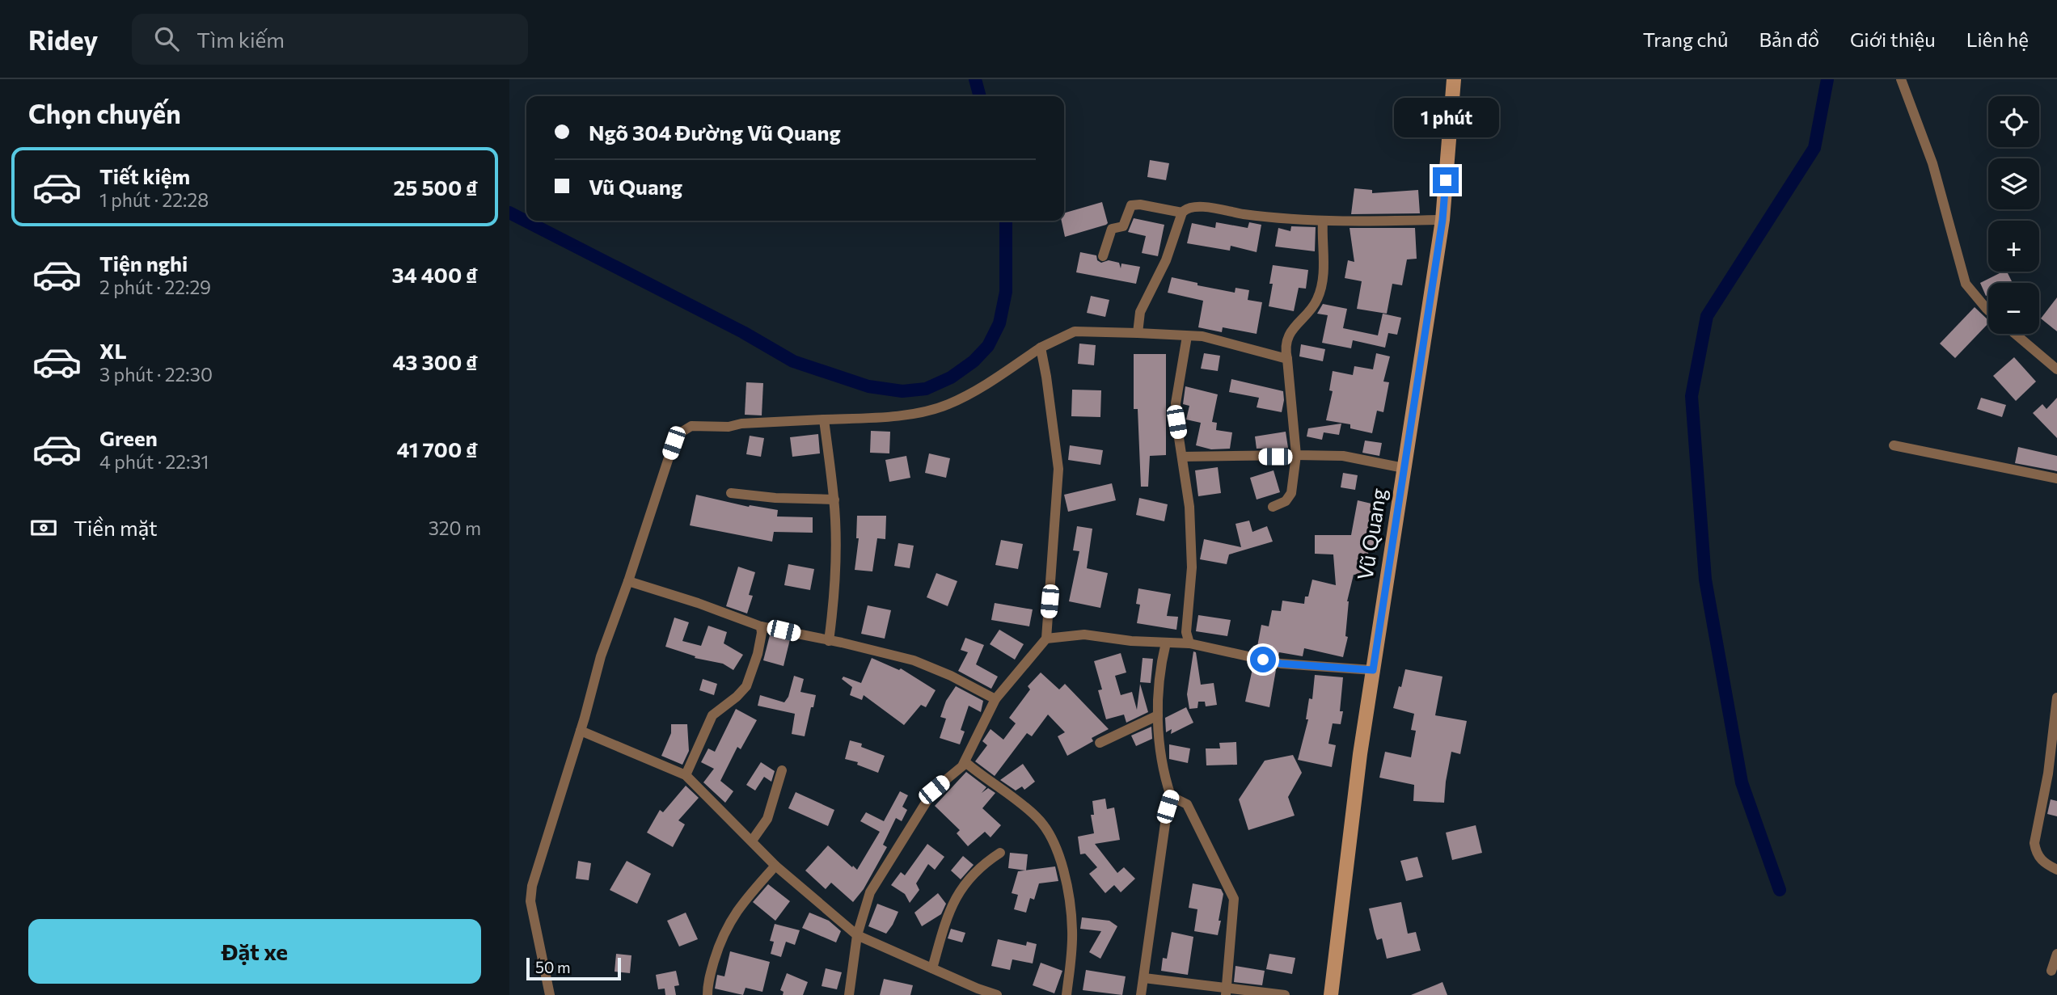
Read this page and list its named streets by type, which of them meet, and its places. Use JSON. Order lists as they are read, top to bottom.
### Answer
{
  "streets": {
    "main road": ["Vũ Quang"]
  },
  "scale_bar": "50 m",
  "page": {
    "header": "Ridey",
    "search": "Tìm kiếm",
    "nav": [
      "Trang chủ",
      "Bản đồ",
      "Giới thiệu",
      "Liên hệ"
    ],
    "heading": "Chọn chuyến",
    "map_buttons": ["+", "−"],
    "banner": ["Ngõ 304 Đường Vũ Quang", "Vũ Quang"],
    "bubble": "1 phút",
    "list": [
      {
        "name": "Tiết kiệm",
        "note": "1 phút · 22:28",
        "value": "25 500 ₫"
      },
      {
        "name": "Tiện nghi",
        "note": "2 phút · 22:29",
        "value": "34 400 ₫"
      },
      {
        "name": "XL",
        "note": "3 phút · 22:30",
        "value": "43 300 ₫"
      },
      {
        "name": "Green",
        "note": "4 phút · 22:31",
        "value": "41 700 ₫"
      }
    ],
    "pay": ["Tiền mặt", "320 m"],
    "buttons": "Đặt xe",
    "scale": "50 m"
  }
}
